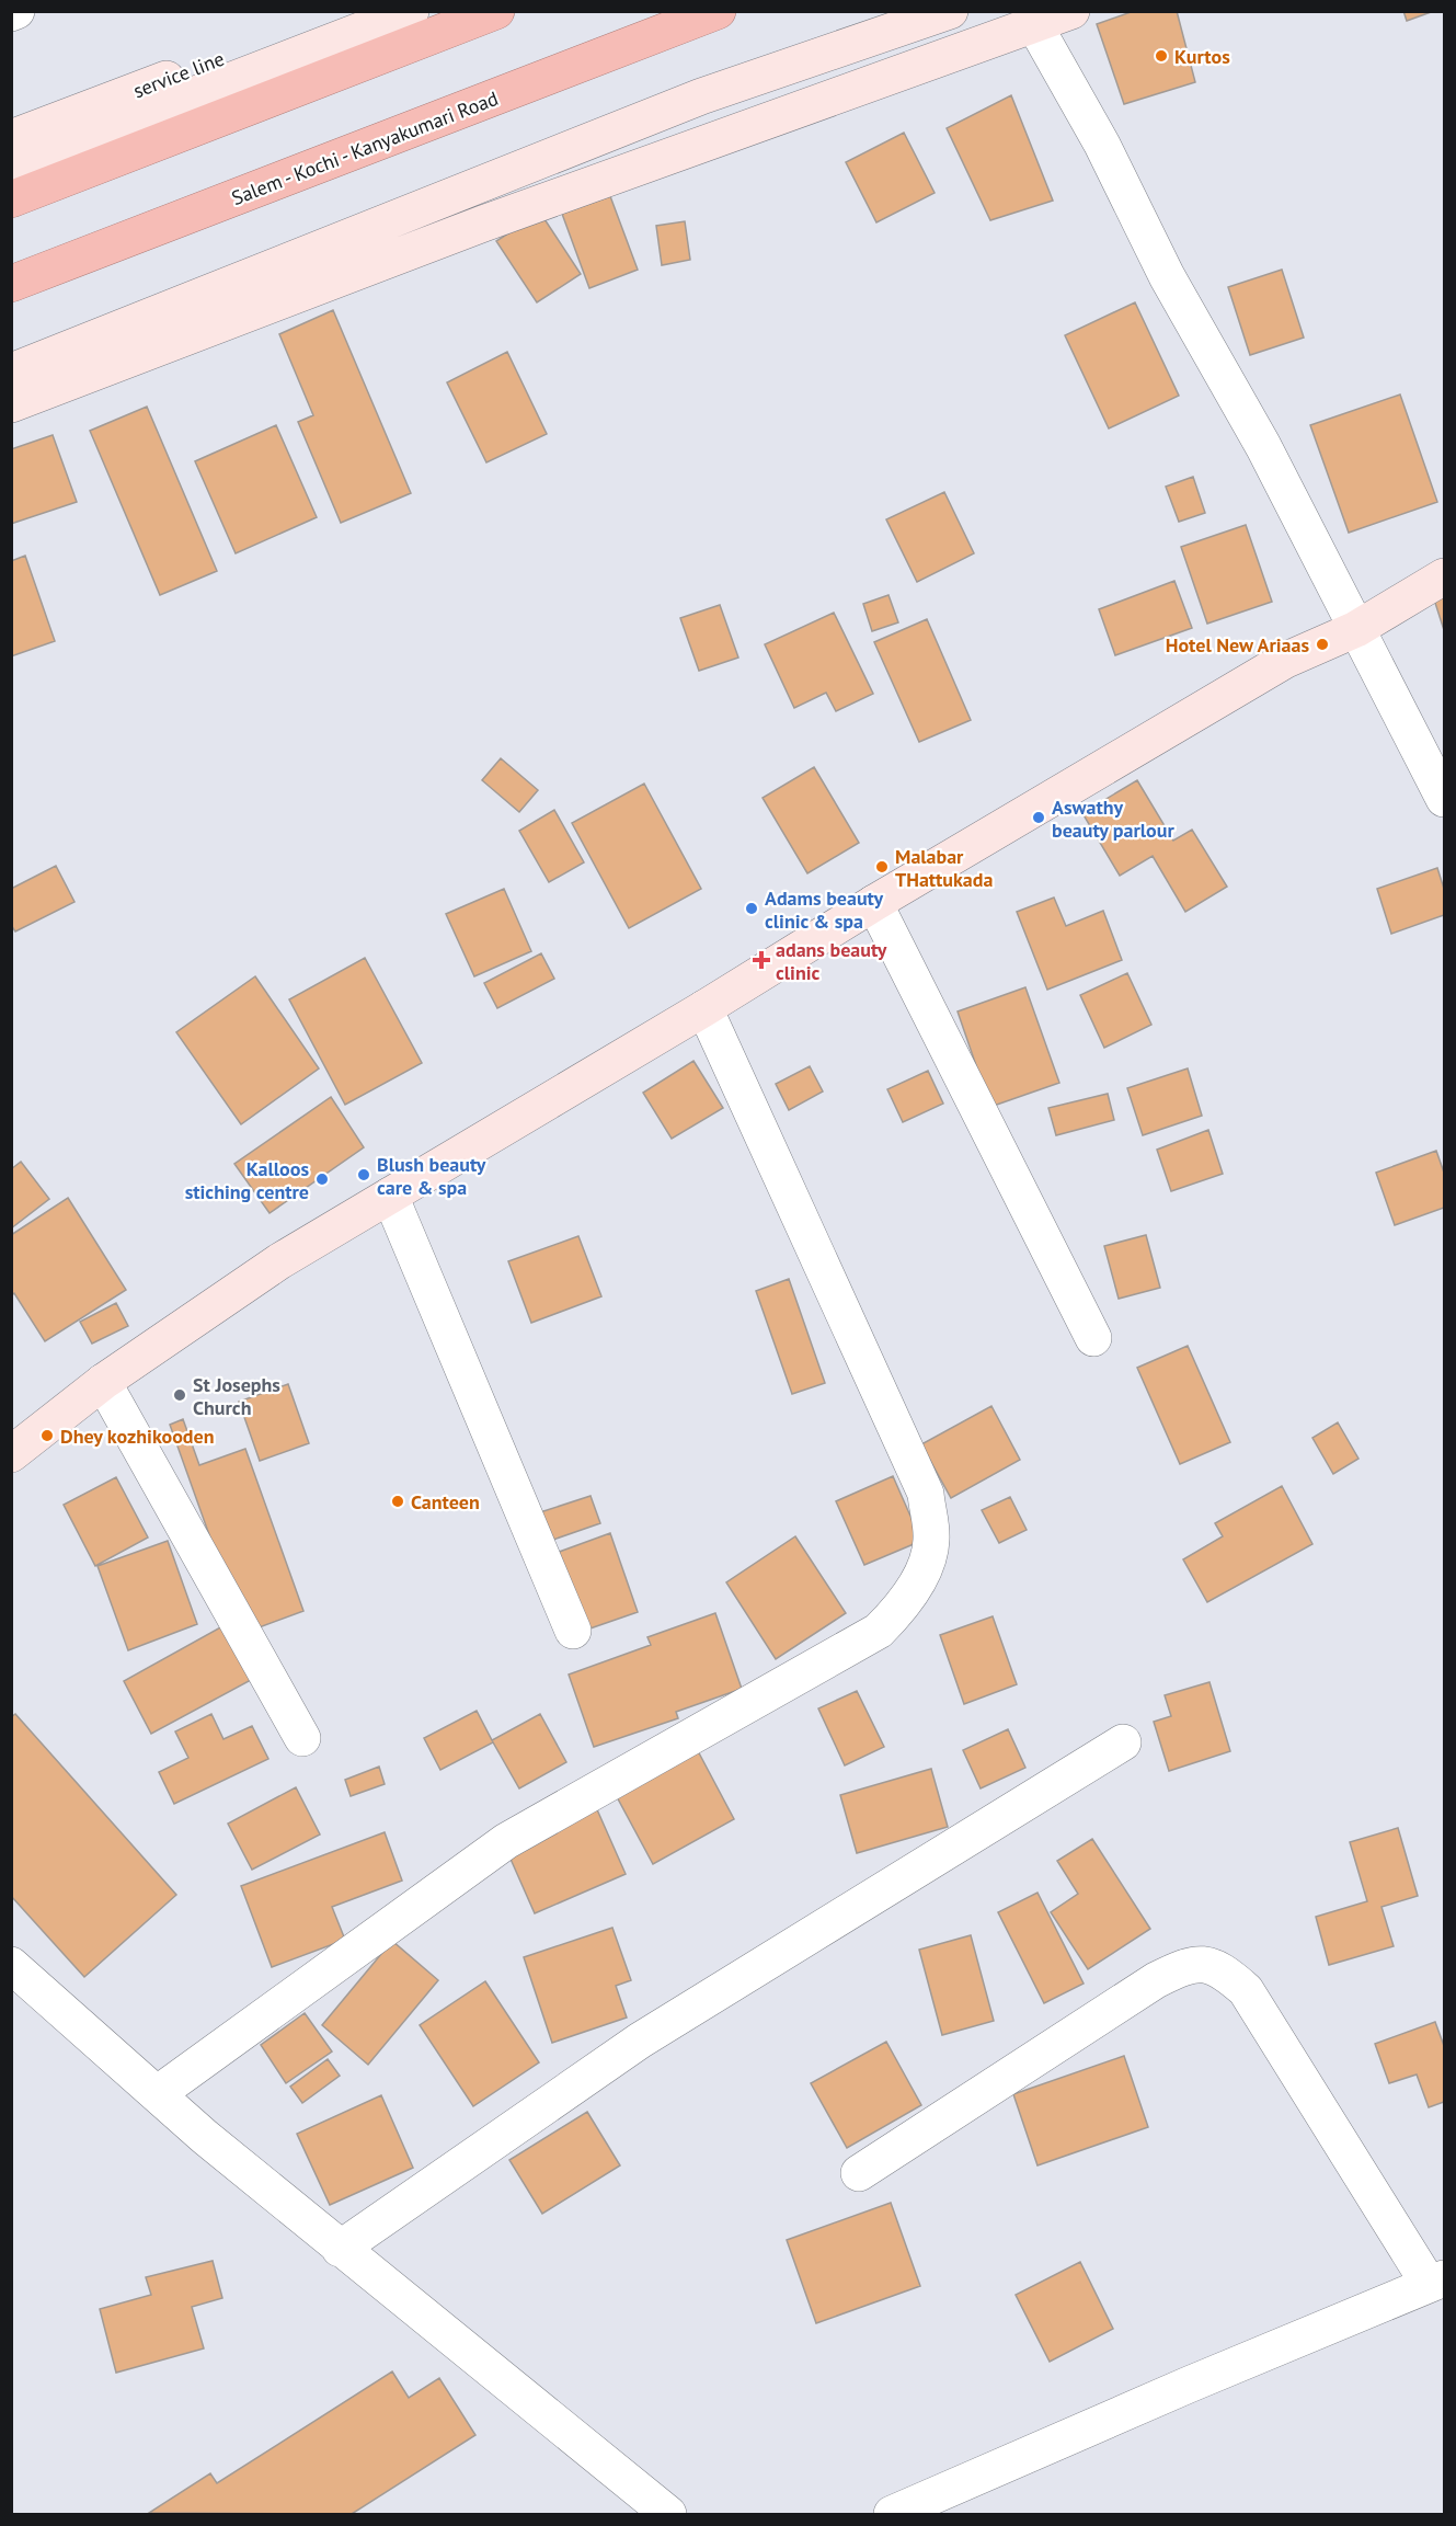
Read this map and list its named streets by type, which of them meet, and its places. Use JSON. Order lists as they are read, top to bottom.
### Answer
{
  "streets": {
    "highway": ["Salem - Kochi - Kanyakumari Road"],
    "main road": ["service line"]
  },
  "places": {
    "other": [
      "Kurtos",
      "Hotel New Ariaas",
      "Aswathy beauty parlour",
      "Malabar THattukada",
      "Adams beauty clinic & spa",
      "Blush beauty care & spa",
      "Kalloos stiching centre",
      "St Josephs Church",
      "Dhey kozhikooden",
      "Canteen"
    ],
    "health": ["adans beauty clinic"]
  }
}
